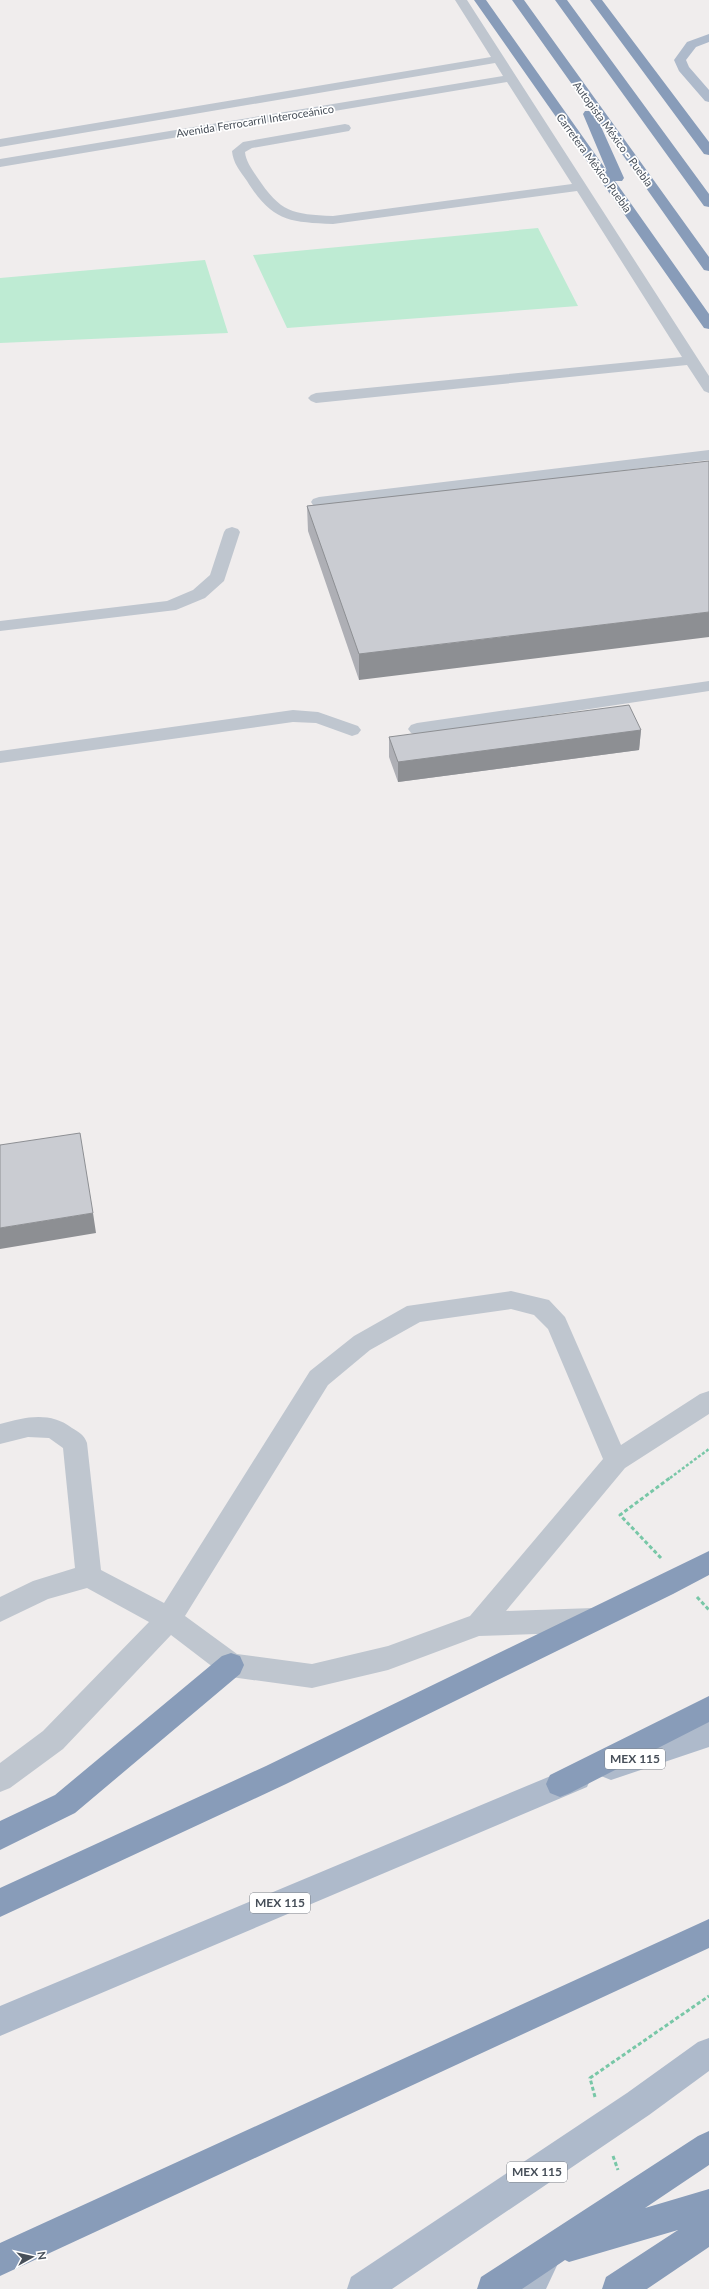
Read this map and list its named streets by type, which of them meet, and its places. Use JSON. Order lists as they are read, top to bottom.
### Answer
{
  "streets": {
    "highway": ["Autopista México - Puebla", "Carretera México Puebla"],
    "main road": ["MEX 115"],
    "street": ["Avenida Ferrocarril Interoceánico"]
  },
  "north": "right"
}
